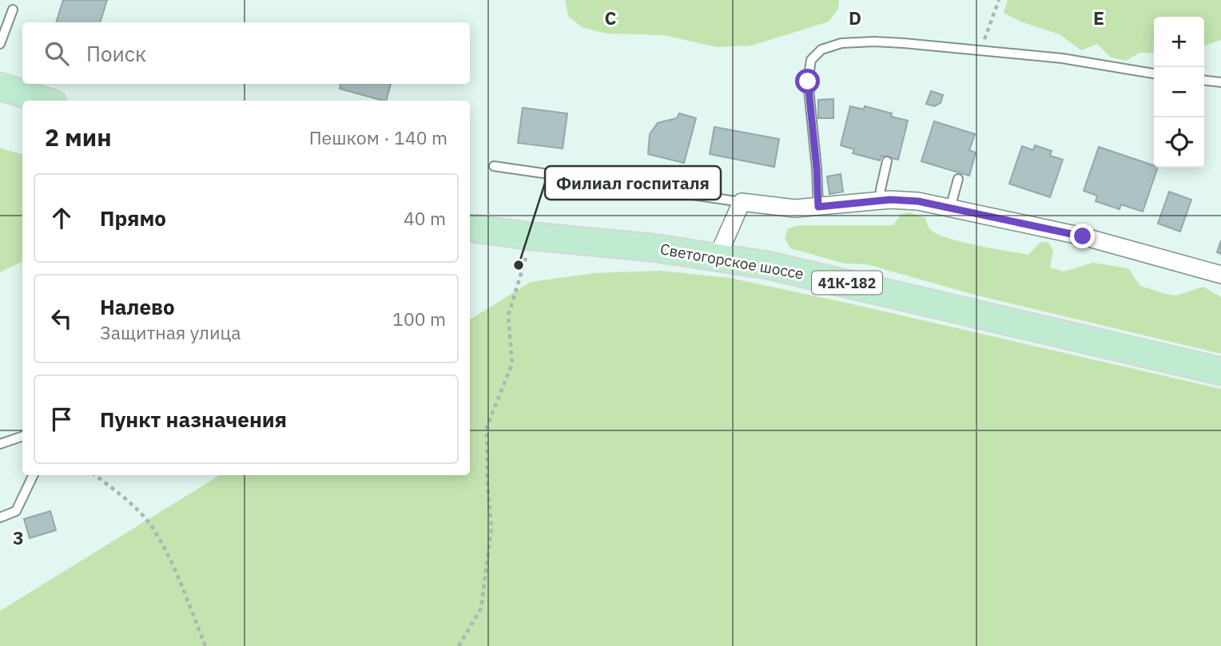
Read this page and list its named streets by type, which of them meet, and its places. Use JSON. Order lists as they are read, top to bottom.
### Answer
{
  "streets": {
    "main road": ["Светогорское шоссе", "41К-182"]
  },
  "places": ["Филиал госпиталя"],
  "page": {
    "map_buttons": ["+", "−"],
    "search": "Поиск",
    "heading": ["2 мин", "Пешком · 140 m"],
    "list": [
      ["Прямо", "40 m"],
      ["Налево", "Защитная улица", "100 m"],
      "Пункт назначения"
    ]
  },
  "grid": {
    "columns": ["C", "D", "E"],
    "rows": ["3"]
  }
}
